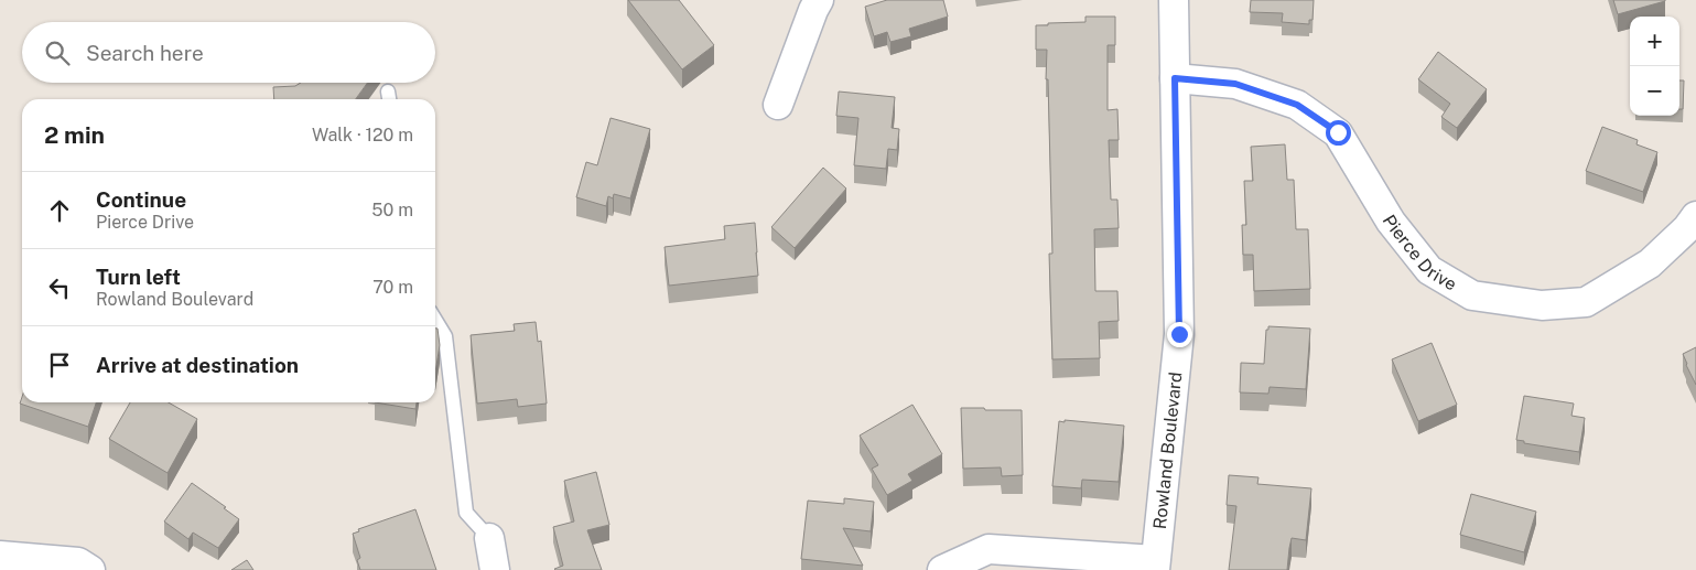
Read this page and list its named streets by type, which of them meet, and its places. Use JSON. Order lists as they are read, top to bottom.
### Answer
{
  "streets": {
    "street": ["Pierce Drive", "Rowland Boulevard"]
  },
  "crossings": [
    ["Pierce Drive", "Rowland Boulevard"]
  ],
  "page": {
    "map_buttons": ["+", "−"],
    "search": "Search here",
    "heading": ["2 min", "Walk · 120 m"],
    "list": [
      ["Continue", "Pierce Drive", "50 m"],
      ["Turn left", "Rowland Boulevard", "70 m"],
      "Arrive at destination"
    ]
  }
}
